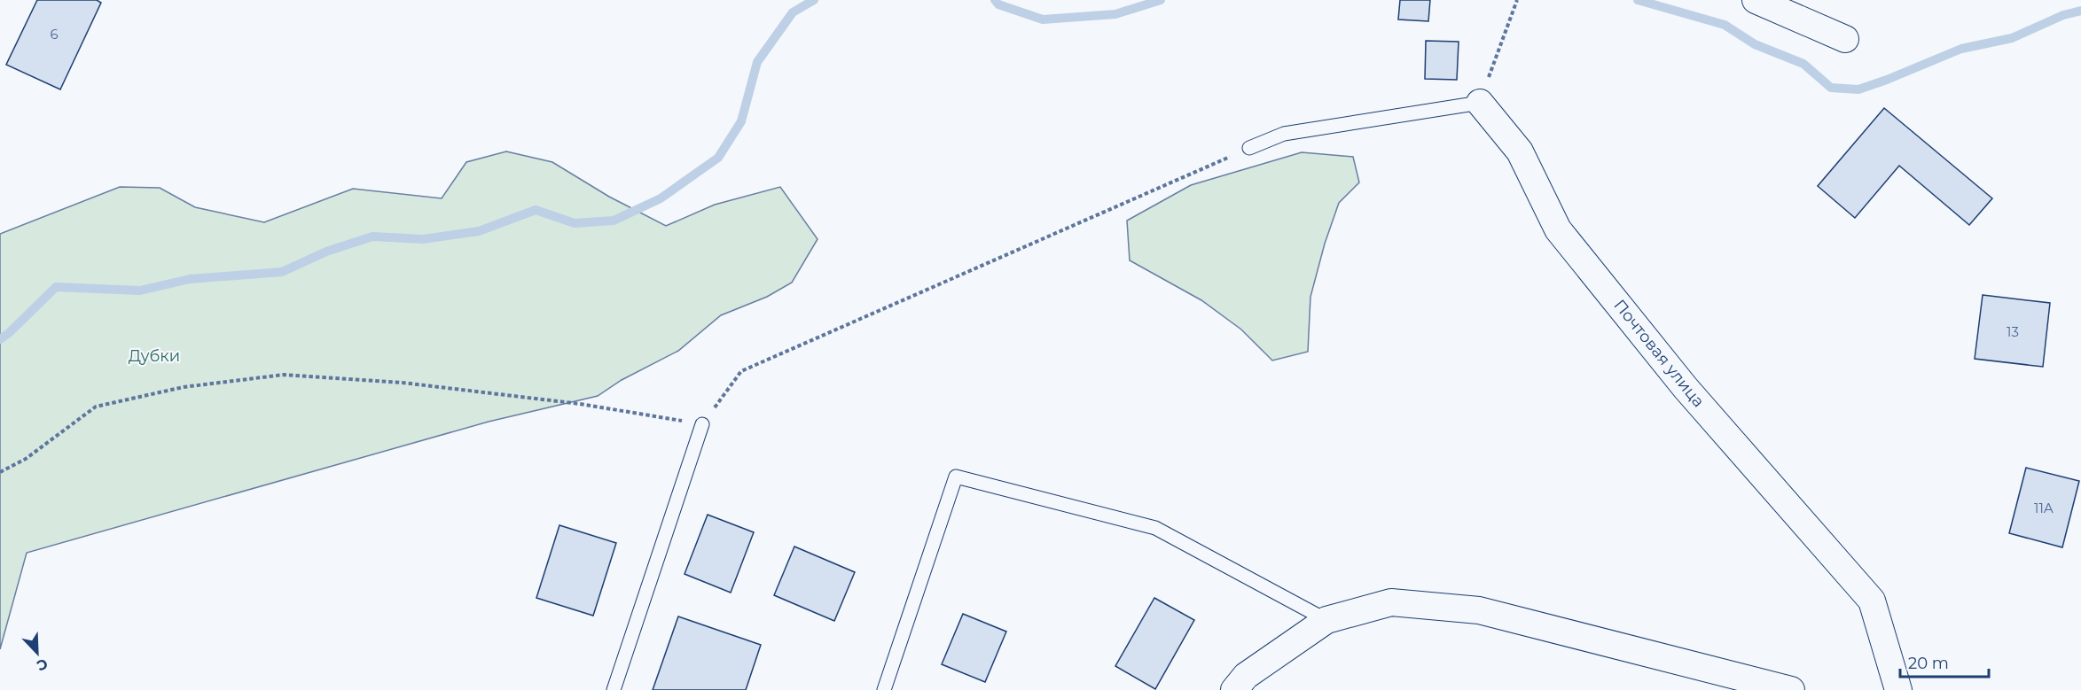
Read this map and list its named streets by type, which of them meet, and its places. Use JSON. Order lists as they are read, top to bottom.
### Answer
{
  "streets": {
    "street": ["Почтовая улица"]
  },
  "parks": ["Дубки"],
  "house_numbers": ["6", "13", "11А"],
  "scale_bar": "20 m",
  "north": "bottom right"
}
